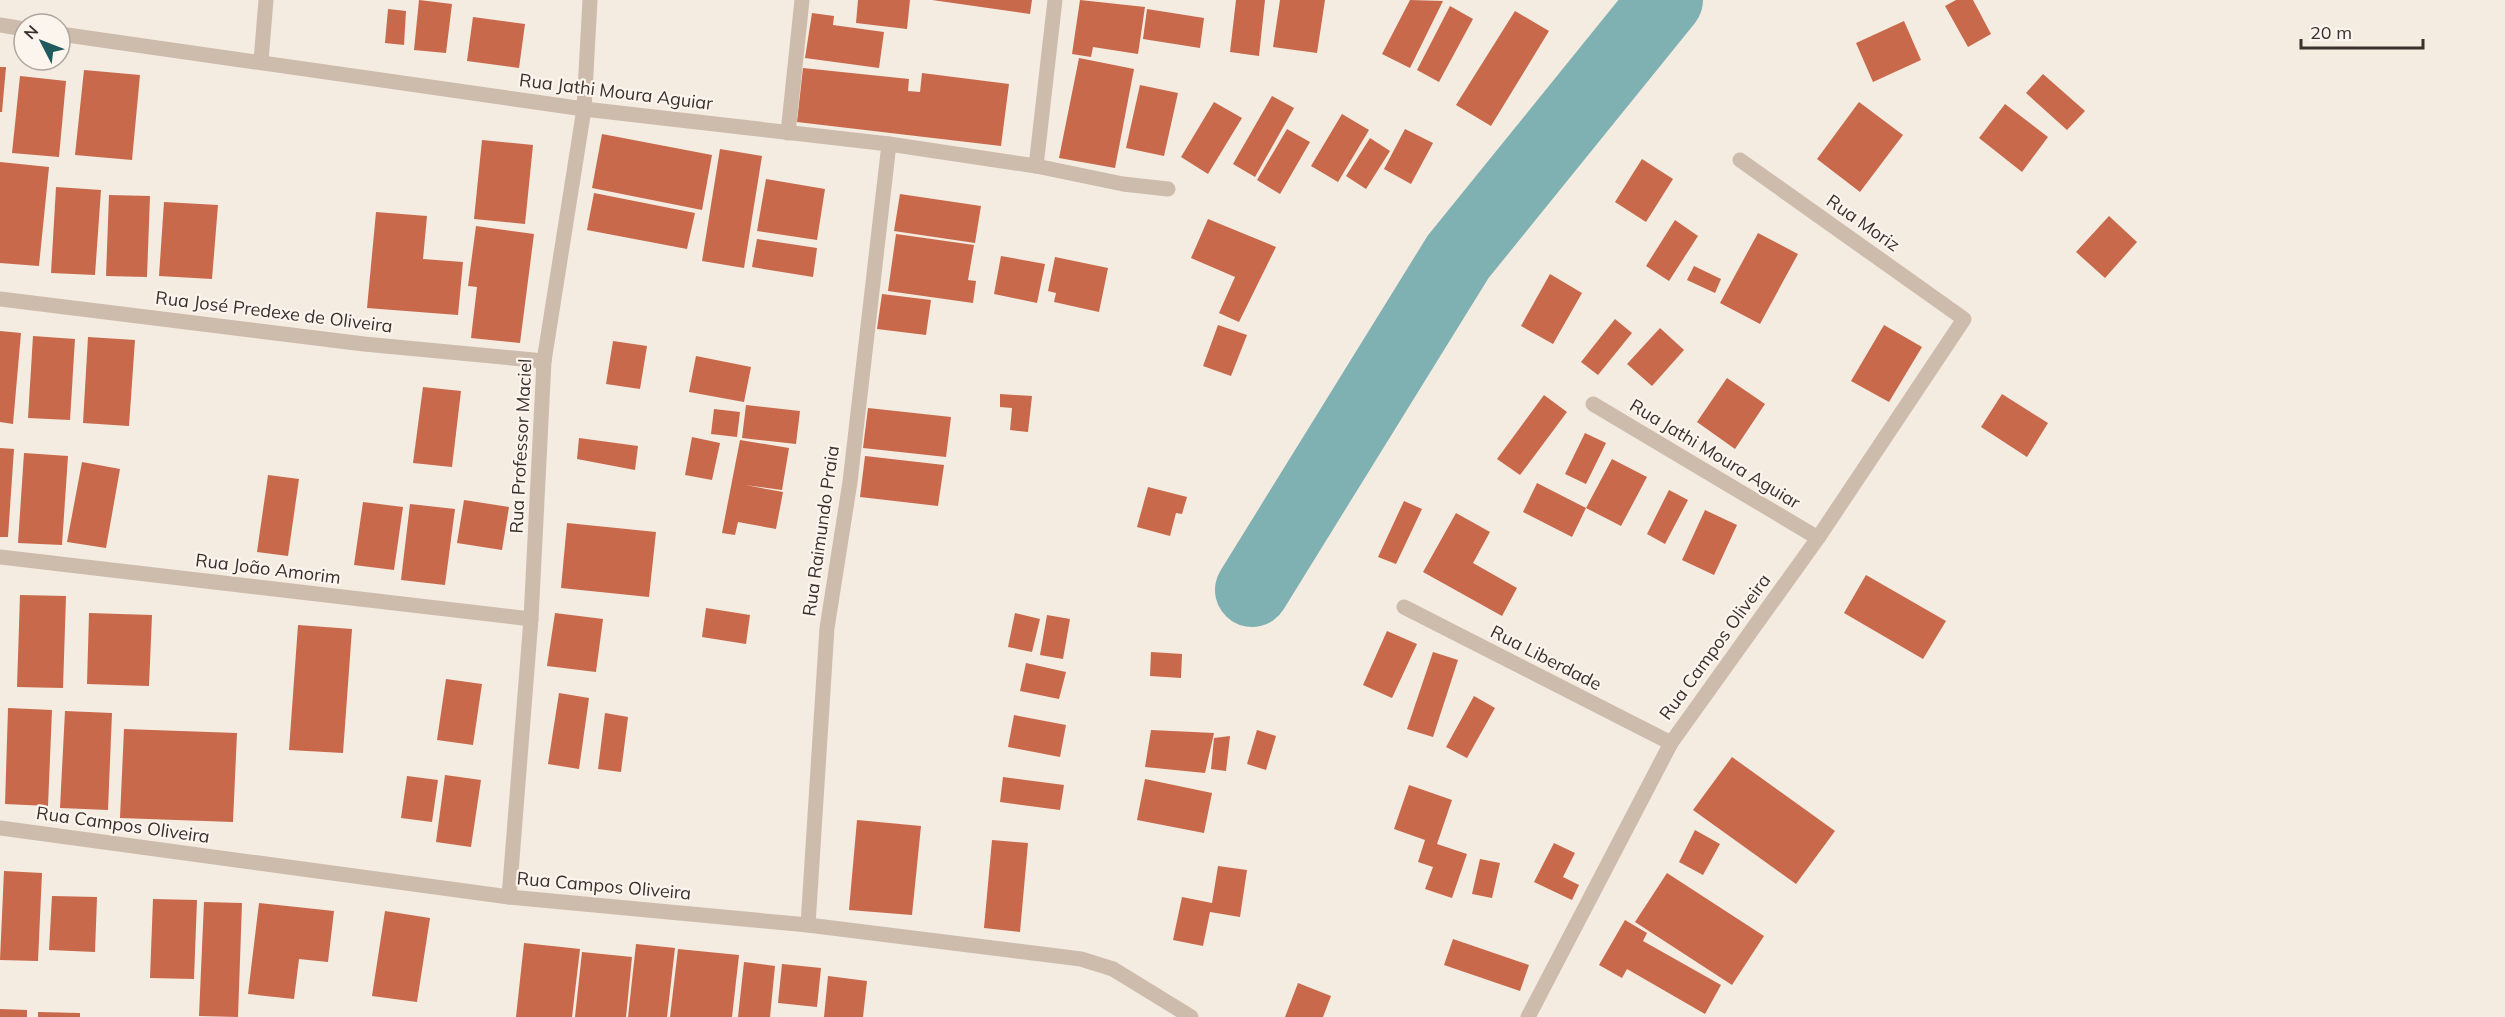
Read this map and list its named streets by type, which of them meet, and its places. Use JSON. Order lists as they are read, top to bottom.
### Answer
{
  "streets": {
    "street": [
      "Rua Jathi Moura Aguiar",
      "Rua Moriz",
      "Rua José Predexe de Oliveira",
      "Rua Professor Maciel",
      "Rua Raimundo Praia",
      "Rua João Amorim",
      "Rua Campos Oliveira",
      "Rua Liberdade"
    ]
  },
  "crossings": [
    ["Rua Jathi Moura Aguiar", "Rua Professor Maciel"],
    ["Rua Jathi Moura Aguiar", "Rua Raimundo Praia"],
    ["Rua Jathi Moura Aguiar", "Rua Campos Oliveira"],
    ["Rua Moriz", "Rua Campos Oliveira"],
    ["Rua José Predexe de Oliveira", "Rua Professor Maciel"],
    ["Rua Professor Maciel", "Rua João Amorim"],
    ["Rua Professor Maciel", "Rua Campos Oliveira"],
    ["Rua Raimundo Praia", "Rua Campos Oliveira"],
    ["Rua Campos Oliveira", "Rua Liberdade"]
  ],
  "scale_bar": "20 m",
  "north": "top left"
}
